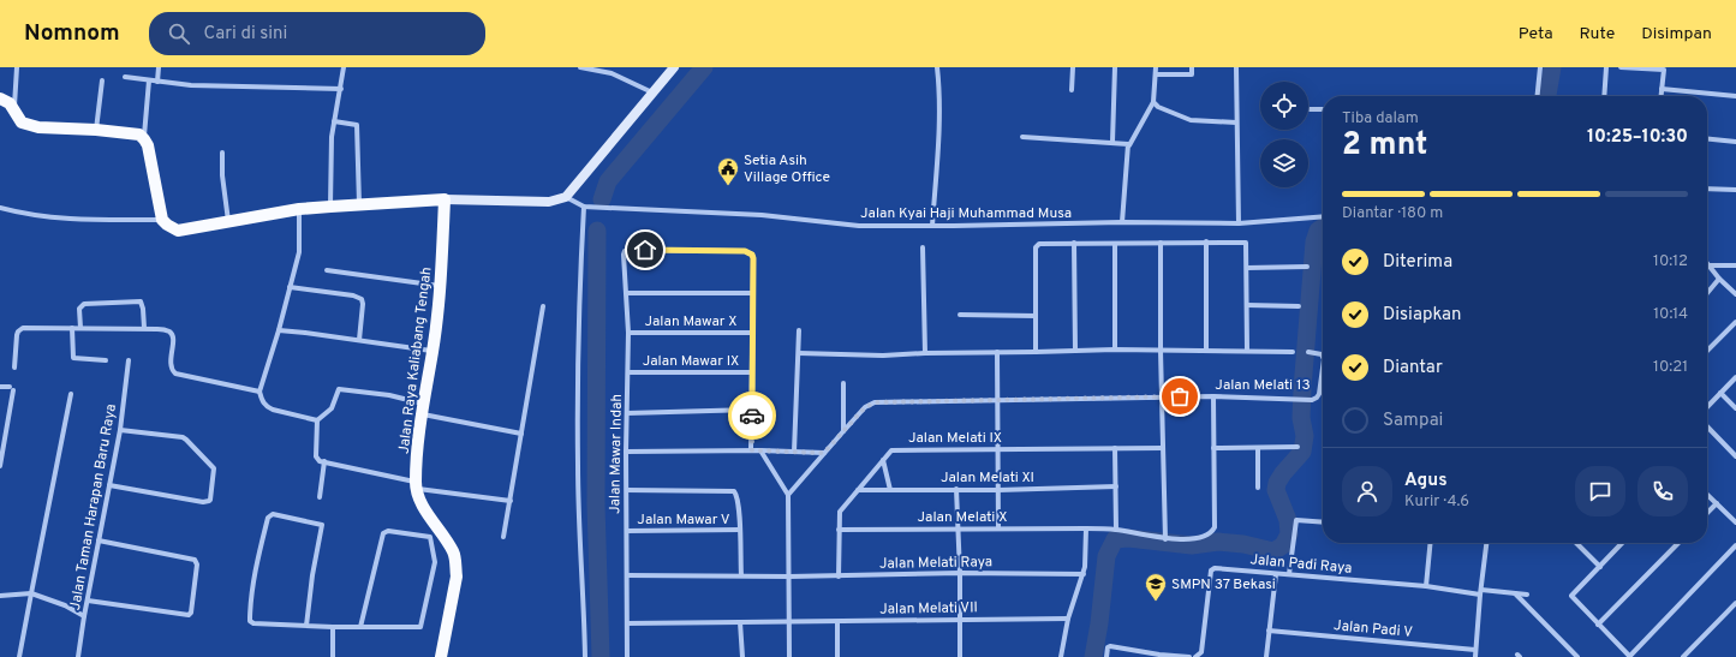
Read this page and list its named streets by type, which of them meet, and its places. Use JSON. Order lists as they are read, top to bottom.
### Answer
{
  "streets": {
    "main road": ["Jalan Raya Kaliabang Tengah"],
    "street": [
      "Jalan Kyai Haji Muhammad Musa",
      "Jalan Mawar X",
      "Jalan Mawar IX",
      "Jalan Melati 13",
      "Jalan Melati IX",
      "Jalan Mawar Indah",
      "Jalan Melati XI",
      "Jalan Taman Harapan Baru Raya",
      "Jalan Melati X",
      "Jalan Mawar V",
      "Jalan Melati Raya",
      "Jalan Padi Raya",
      "Jalan Melati VII",
      "Jalan Padi V"
    ]
  },
  "crossings": [
    ["Jalan Mawar X", "Jalan Mawar Indah"],
    ["Jalan Mawar IX", "Jalan Mawar Indah"],
    ["Jalan Melati IX", "Jalan Melati XI"],
    ["Jalan Melati IX", "Jalan Melati X"],
    ["Jalan Melati IX", "Jalan Melati Raya"],
    ["Jalan Mawar Indah", "Jalan Mawar V"],
    ["Jalan Mawar Indah", "Jalan Melati Raya"],
    ["Jalan Mawar Indah", "Jalan Melati VII"]
  ],
  "places": {
    "public building": ["Setia Asih Village Office"],
    "school or university": ["SMPN 37 Bekasi"]
  },
  "page": {
    "header": "Nomnom",
    "search": "Cari di sini",
    "nav": ["Peta", "Rute", "Disimpan"],
    "heading": ["2 mnt", "Tiba dalam", "10:25–10:30"],
    "panel": ["Agus", "Kurir · 4.6"],
    "bar": "Diantar · 180 m",
    "list": [
      ["Diterima", "10:12"],
      ["Disiapkan", "10:14"],
      ["Diantar", "10:21"],
      "Sampai"
    ]
  }
}
